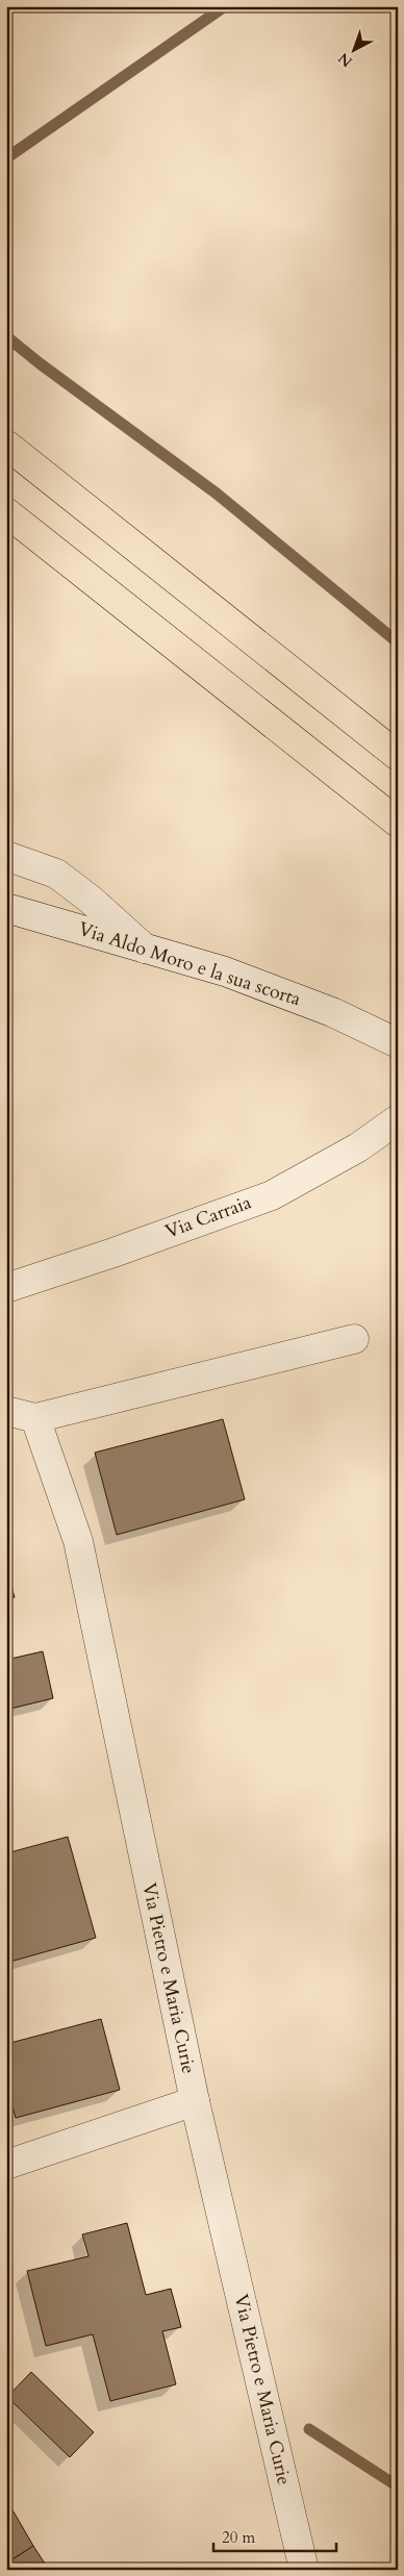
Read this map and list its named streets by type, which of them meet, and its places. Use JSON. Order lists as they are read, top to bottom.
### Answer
{
  "streets": {
    "street": ["Via Aldo Moro e la sua scorta", "Via Carraia", "Via Pietro e Maria Curie"]
  },
  "scale_bar": "20 m",
  "north": "bottom left"
}
